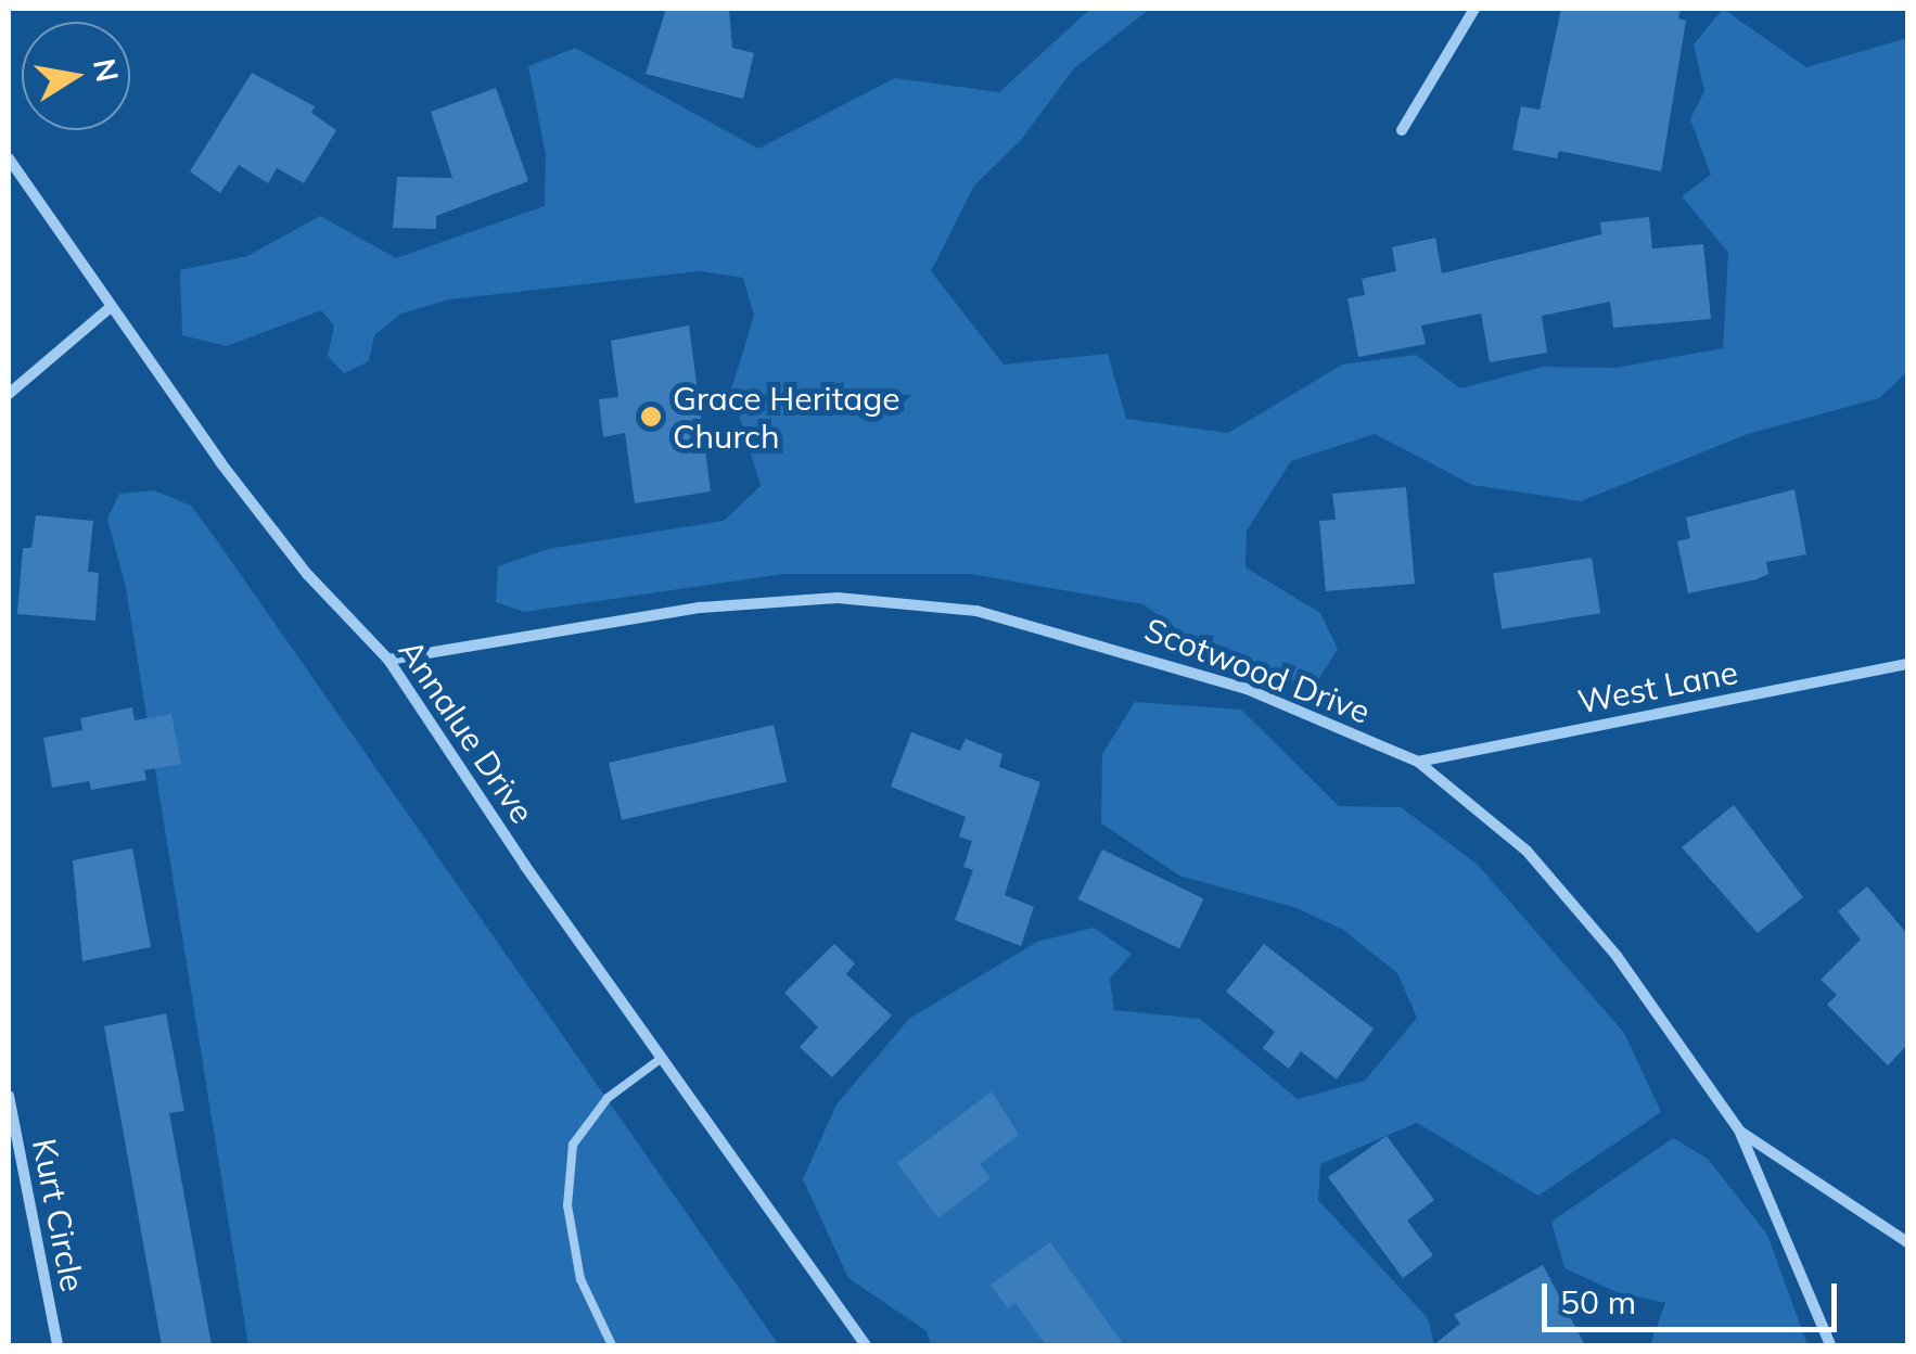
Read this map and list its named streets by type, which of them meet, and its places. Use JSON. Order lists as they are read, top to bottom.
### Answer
{
  "streets": {
    "street": [
      "Scotwood Drive",
      "West Lane",
      "Annalue Drive",
      "Kurt Circle"
    ]
  },
  "crossings": [
    ["Scotwood Drive", "West Lane"],
    ["Scotwood Drive", "Annalue Drive"]
  ],
  "places": ["Grace Heritage Church"],
  "scale_bar": "50 m",
  "north": "right"
}
